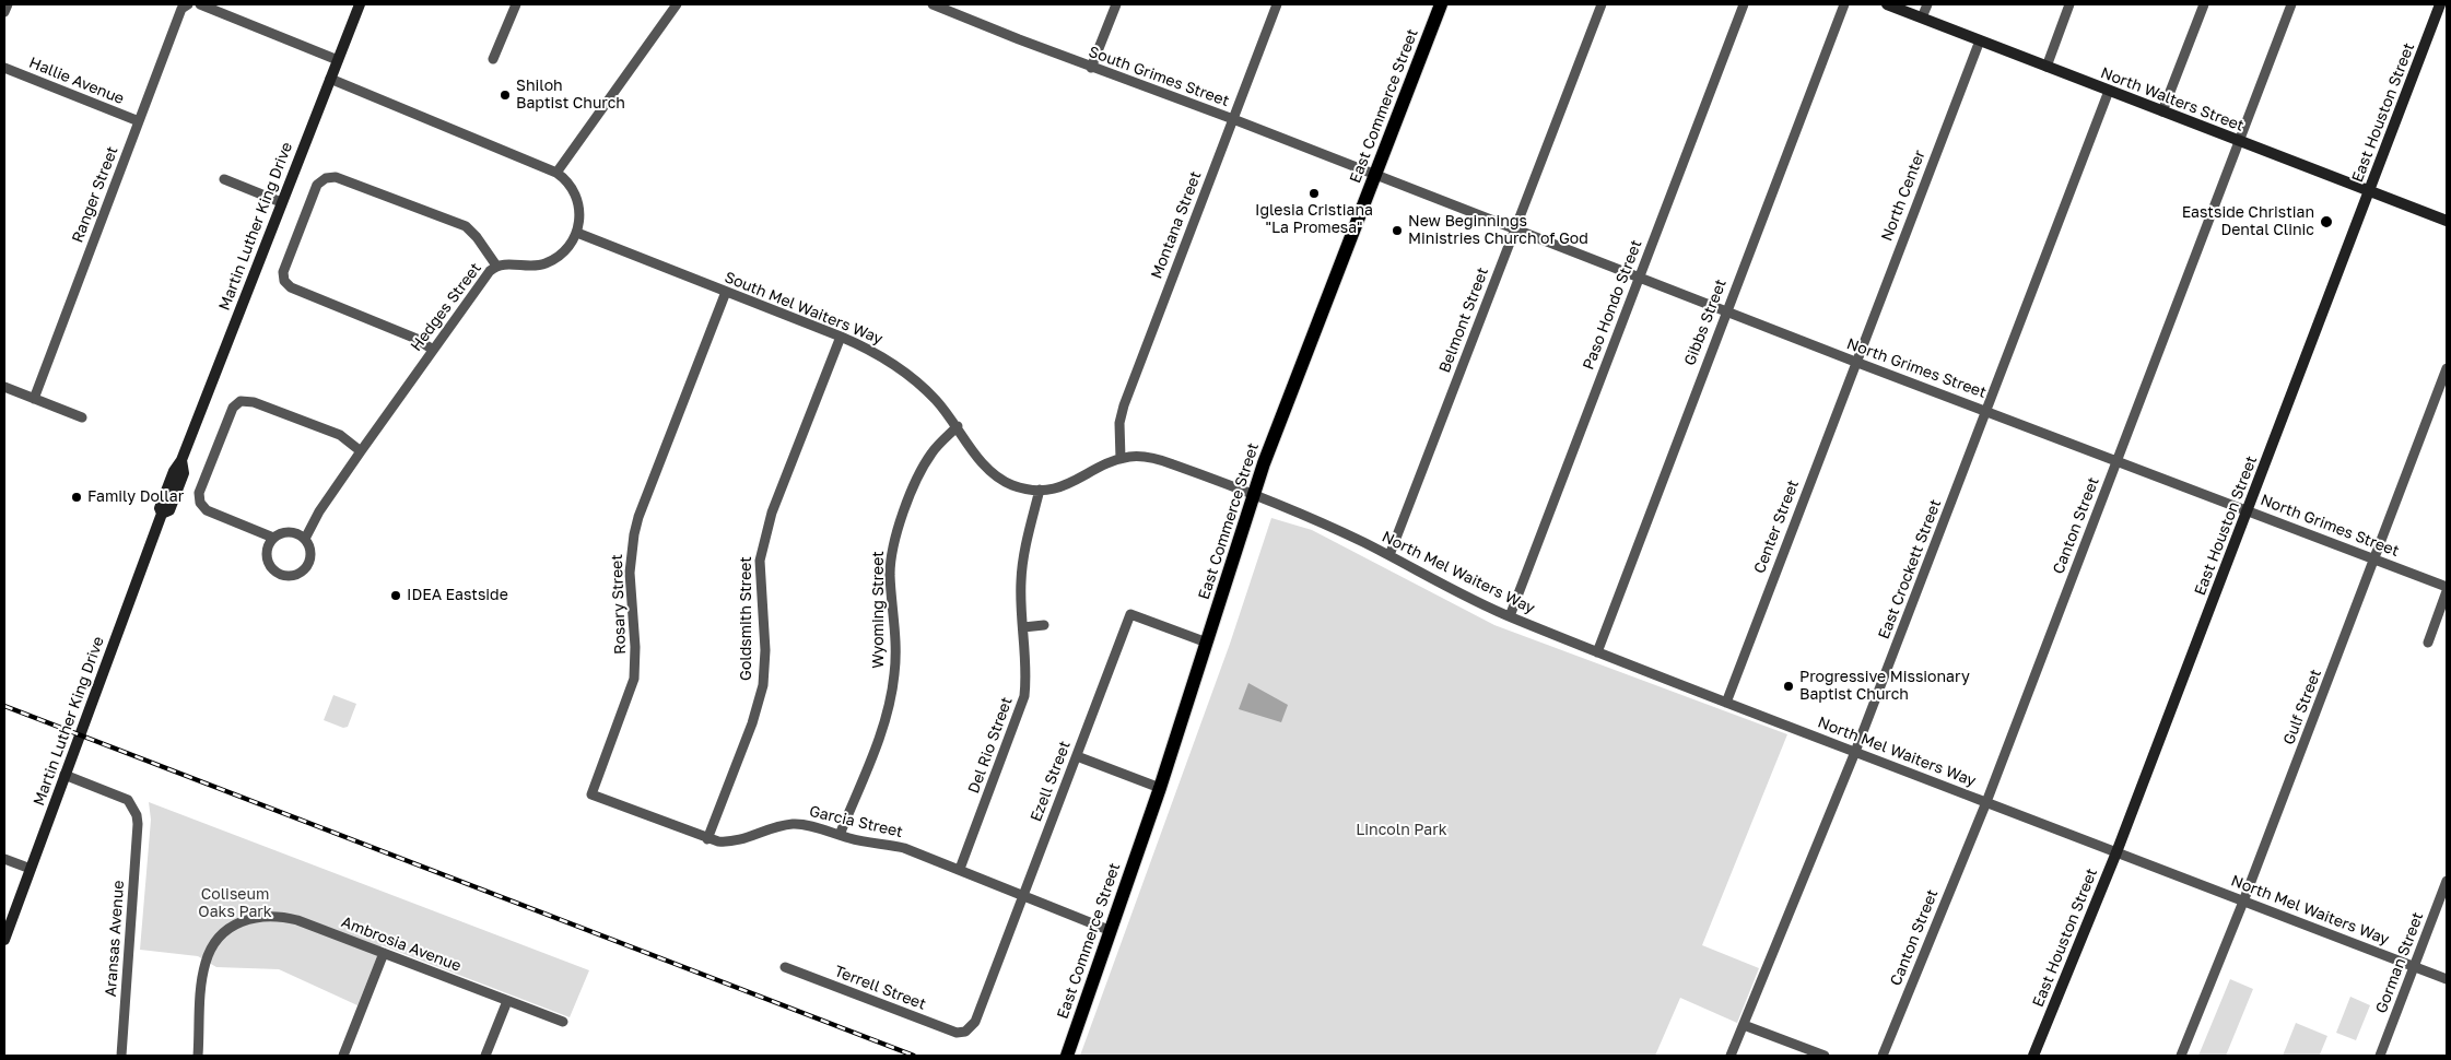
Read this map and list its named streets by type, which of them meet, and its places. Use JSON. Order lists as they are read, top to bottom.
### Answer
{
  "streets": {
    "main road": [
      "North Walters Street",
      "East Commerce Street",
      "East Houston Street",
      "Martin Luther King Drive"
    ],
    "street": [
      "South Grimes Street",
      "Hallie Avenue",
      "Ranger Street",
      "North Center",
      "Montana Street",
      "Paso Hondo Street",
      "Hedges Street",
      "South Mel Waiters Way",
      "Belmont Street",
      "Gibbs Street",
      "North Grimes Street",
      "Canton Street",
      "Center Street",
      "East Crockett Street",
      "North Mel Waiters Way",
      "Rosary Street",
      "Wyoming Street",
      "Goldsmith Street",
      "Gulf Street",
      "Del Rio Street",
      "Ezell Street",
      "Garcia Street",
      "Aransas Avenue",
      "Ambrosia Avenue",
      "Gorman Street",
      "Terrell Street"
    ]
  },
  "crossings": [
    ["South Grimes Street", "East Commerce Street"],
    ["South Grimes Street", "Montana Street"],
    ["South Grimes Street", "North Grimes Street"],
    ["Hallie Avenue", "Ranger Street"],
    ["North Walters Street", "East Houston Street"],
    ["North Walters Street", "North Center"],
    ["North Walters Street", "Canton Street"],
    ["North Walters Street", "East Crockett Street"],
    ["East Commerce Street", "South Mel Waiters Way"],
    ["East Commerce Street", "North Grimes Street"],
    ["East Commerce Street", "North Mel Waiters Way"],
    ["East Commerce Street", "Ezell Street"],
    ["East Commerce Street", "Garcia Street"],
    ["East Houston Street", "North Grimes Street"],
    ["East Houston Street", "North Mel Waiters Way"],
    ["North Center", "North Grimes Street"],
    ["North Center", "Center Street"],
    ["Montana Street", "South Mel Waiters Way"],
    ["Martin Luther King Drive", "Aransas Avenue"],
    ["Paso Hondo Street", "North Grimes Street"],
    ["Paso Hondo Street", "North Mel Waiters Way"],
    ["Hedges Street", "South Mel Waiters Way"],
    ["South Mel Waiters Way", "North Mel Waiters Way"],
    ["South Mel Waiters Way", "Rosary Street"],
    ["South Mel Waiters Way", "Wyoming Street"],
    ["South Mel Waiters Way", "Goldsmith Street"],
    ["South Mel Waiters Way", "Del Rio Street"],
    ["Belmont Street", "North Grimes Street"],
    ["Belmont Street", "North Mel Waiters Way"],
    ["Gibbs Street", "North Grimes Street"],
    ["Gibbs Street", "North Mel Waiters Way"],
    ["North Grimes Street", "Canton Street"],
    ["North Grimes Street", "Center Street"],
    ["North Grimes Street", "East Crockett Street"],
    ["North Grimes Street", "Gulf Street"],
    ["Canton Street", "North Mel Waiters Way"],
    ["Center Street", "North Mel Waiters Way"],
    ["East Crockett Street", "North Mel Waiters Way"],
    ["North Mel Waiters Way", "Gulf Street"],
    ["North Mel Waiters Way", "Gorman Street"],
    ["Rosary Street", "Garcia Street"],
    ["Wyoming Street", "Garcia Street"],
    ["Goldsmith Street", "Garcia Street"],
    ["Del Rio Street", "Garcia Street"],
    ["Ezell Street", "Garcia Street"],
    ["Ezell Street", "Terrell Street"]
  ],
  "parks": ["Lincoln Park", "Coliseum Oaks Park"],
  "places": [
    "Shiloh Baptist Church",
    "Iglesia Cristiana \"La Promesa\"",
    "Eastside Christian Dental Clinic",
    "New Beginnings Ministries Church of God",
    "Family Dollar",
    "IDEA Eastside",
    "Progressive Missionary Baptist Church"
  ]
}
